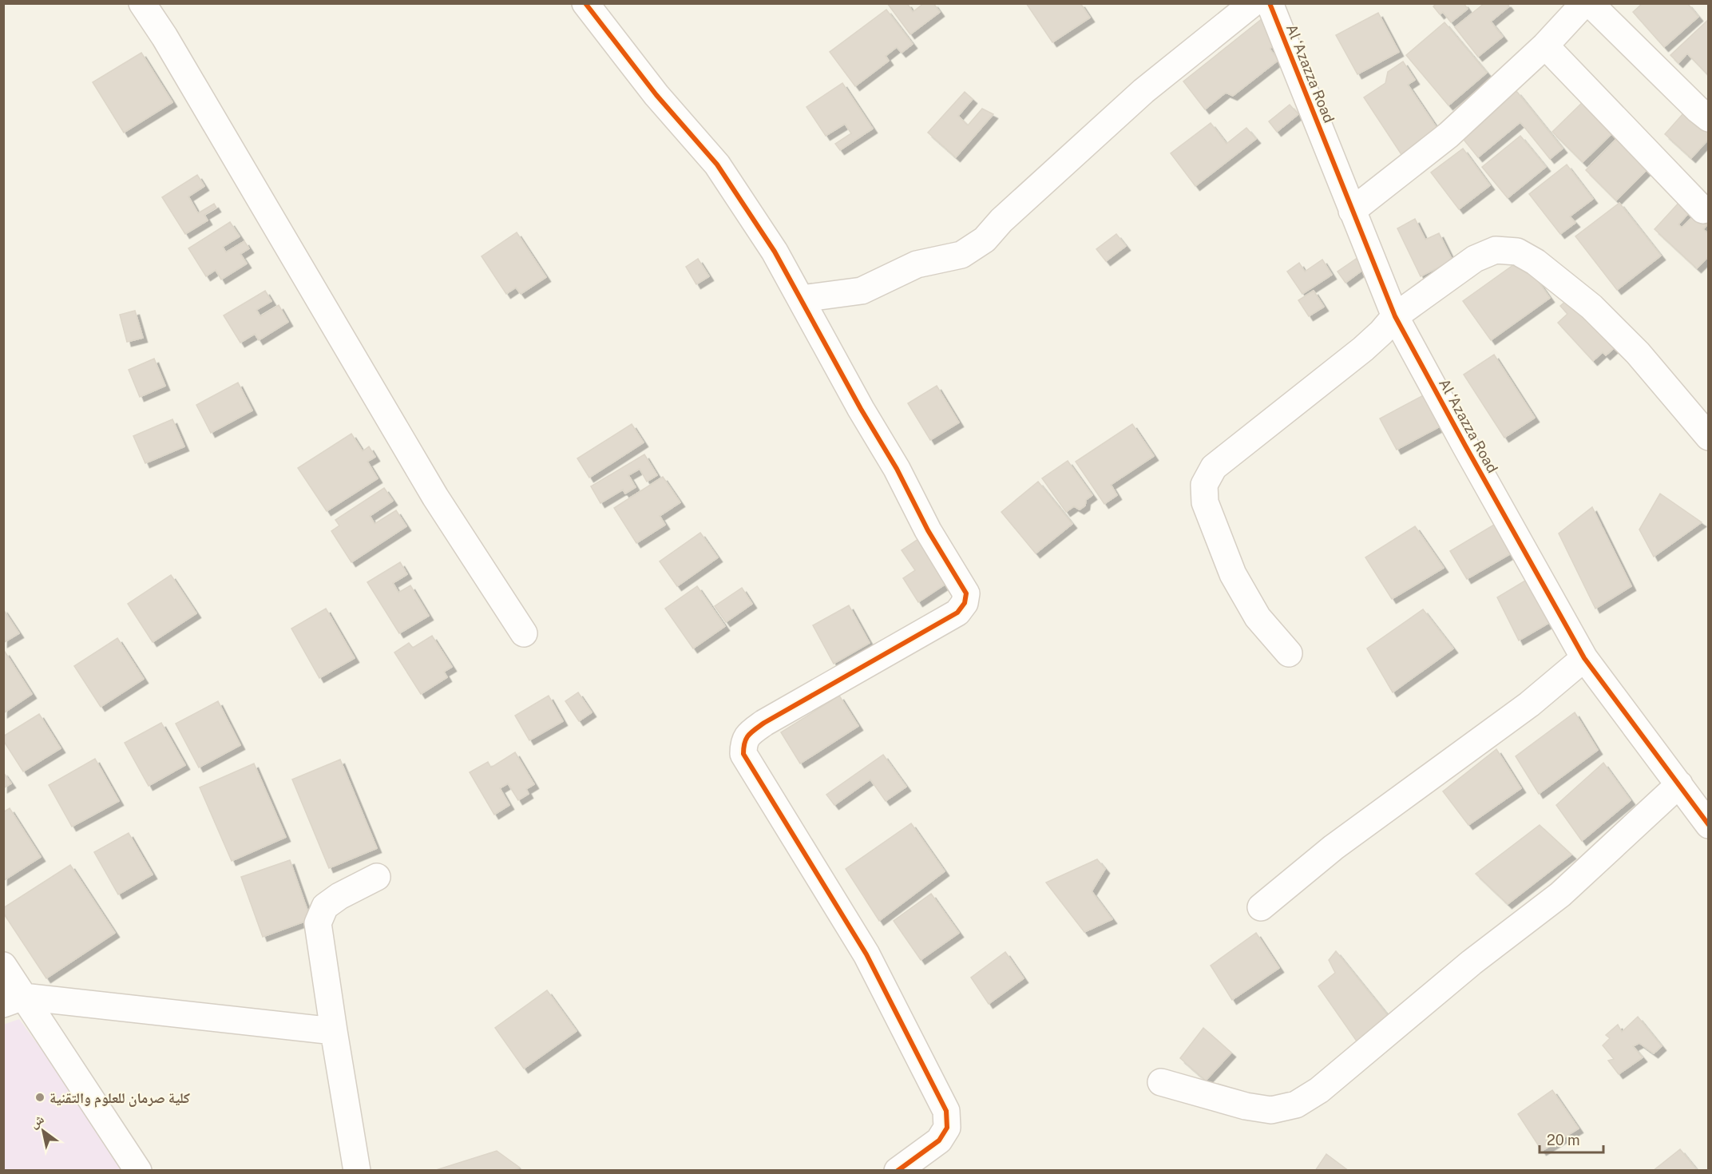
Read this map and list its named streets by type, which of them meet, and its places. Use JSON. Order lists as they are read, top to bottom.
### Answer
{
  "streets": {
    "street": ["Al ‘Azazza Road"]
  },
  "places": ["كلية صرمان للعلوم والتقنية"],
  "scale_bar": "20 m",
  "north": "top left"
}
